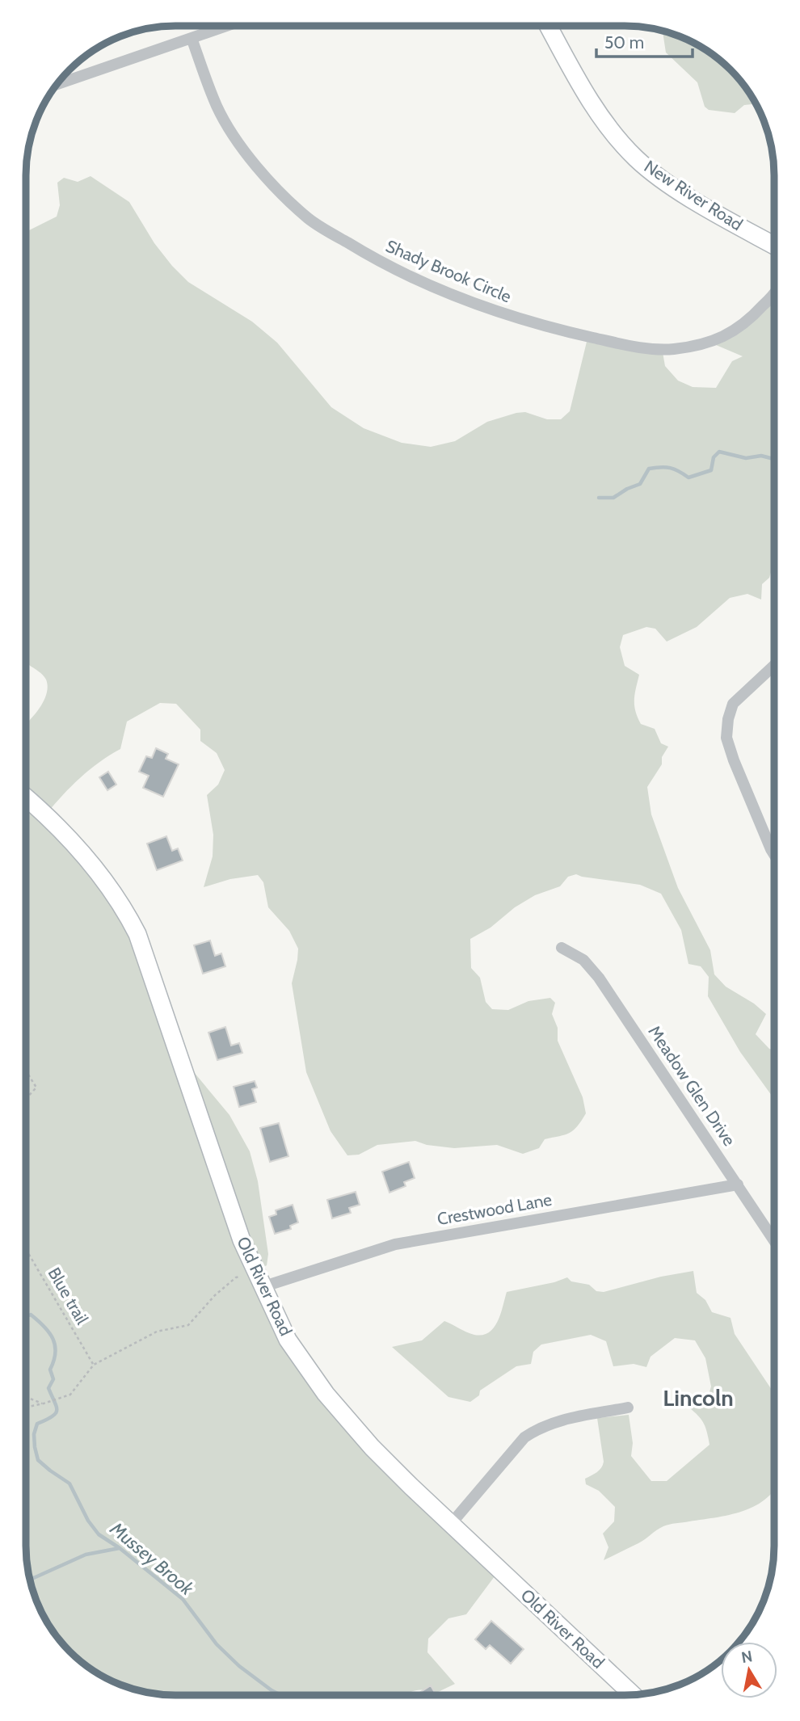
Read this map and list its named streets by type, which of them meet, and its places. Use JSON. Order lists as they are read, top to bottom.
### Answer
{
  "streets": {
    "main road": ["New River Road", "Old River Road"],
    "street": ["Shady Brook Circle", "Meadow Glen Drive", "Crestwood Lane"],
    "path": ["Blue trail"]
  },
  "crossings": [
    ["Meadow Glen Drive", "Crestwood Lane"],
    ["Crestwood Lane", "Old River Road"]
  ],
  "districts": ["Lincoln"],
  "water": ["Mussey Brook"],
  "scale_bar": "50 m",
  "north": "top"
}
